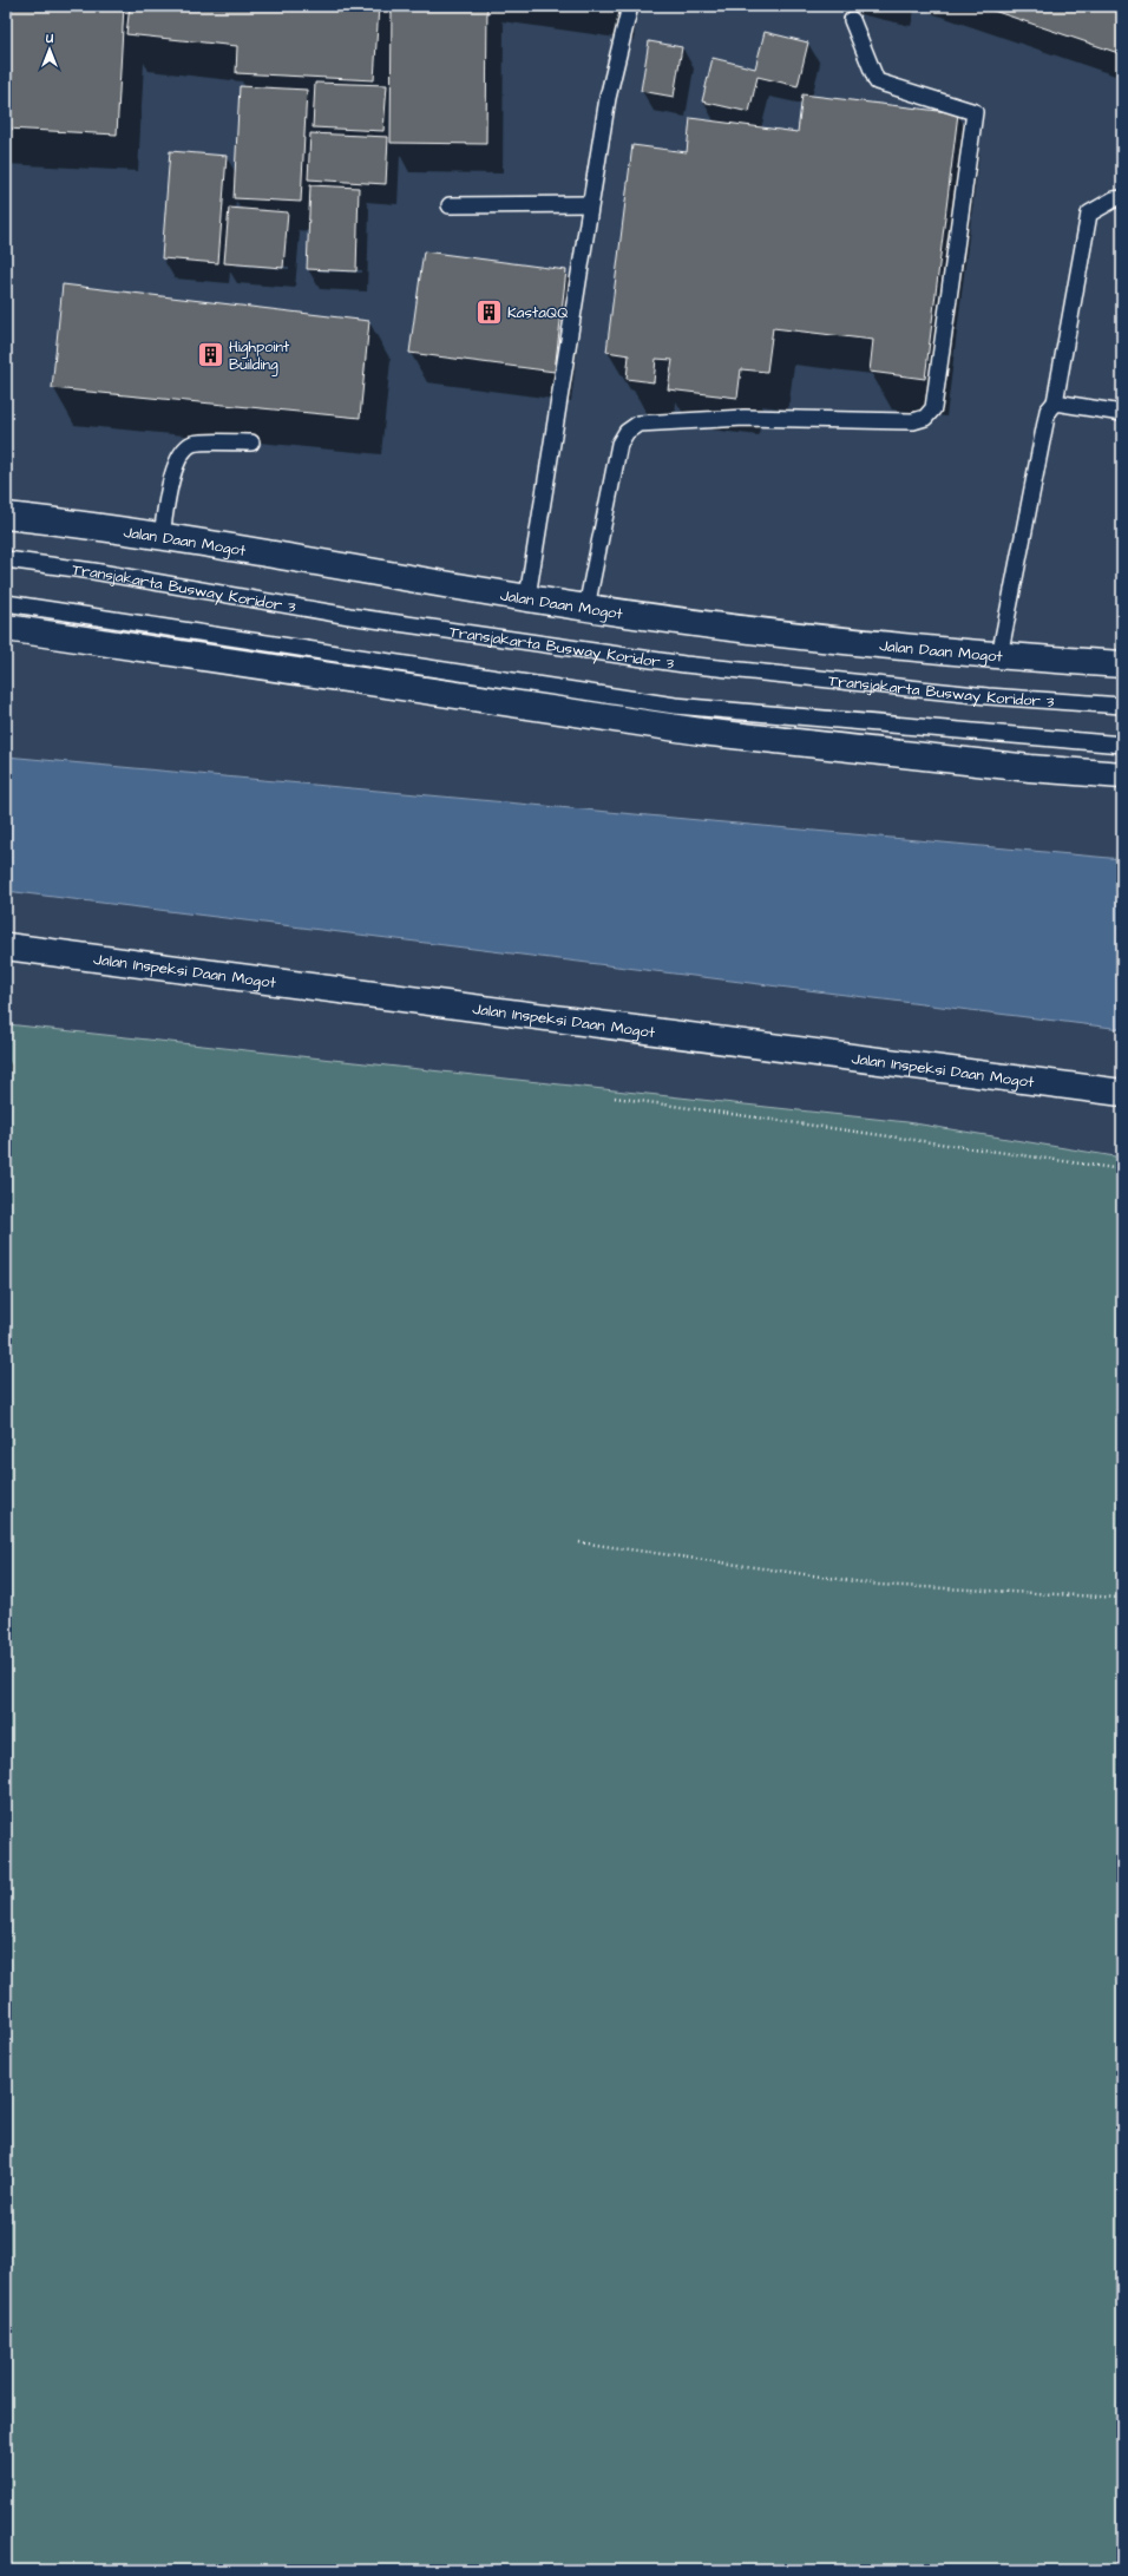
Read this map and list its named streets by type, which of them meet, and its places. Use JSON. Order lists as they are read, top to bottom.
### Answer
{
  "streets": {
    "main road": ["Jalan Daan Mogot", "Jalan Inspeksi Daan Mogot"],
    "lane": ["Transjakarta Busway Koridor 3"]
  },
  "places": {
    "building": ["KastaQQ", "Highpoint Building"]
  },
  "north": "top"
}
